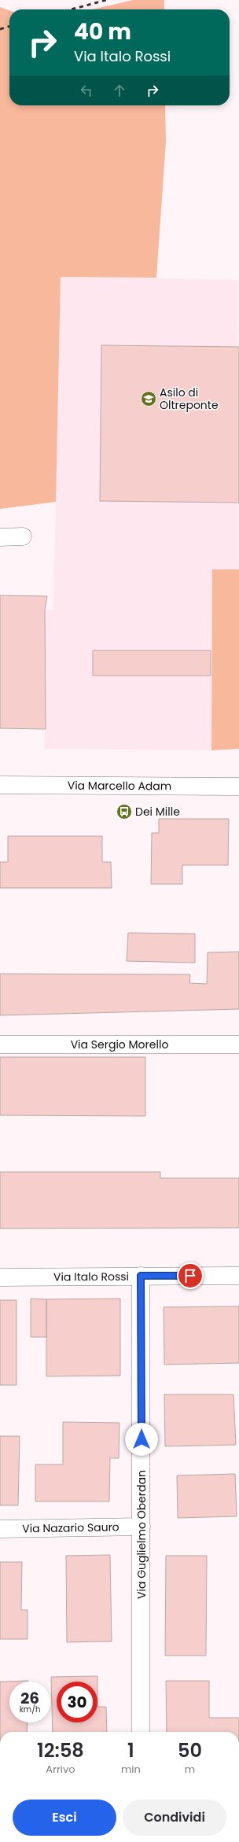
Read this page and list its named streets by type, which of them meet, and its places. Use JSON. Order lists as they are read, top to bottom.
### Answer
{
  "streets": {
    "street": [
      "Via Marcello Adam",
      "Via Sergio Morello",
      "Via Italo Rossi",
      "Via Nazario Sauro",
      "Via Guglielmo Oberdan"
    ]
  },
  "crossings": [
    ["Via Italo Rossi", "Via Guglielmo Oberdan"],
    ["Via Nazario Sauro", "Via Guglielmo Oberdan"]
  ],
  "places": {
    "school or university": ["Asilo di Oltreponte"],
    "bus stop": ["Dei Mille"]
  },
  "page": {
    "turn": ["40 m", "Via Italo Rossi"],
    "speed": "26 km/h",
    "limit": "30",
    "eta": [
      "12:58",
      "Arrivo",
      "1",
      "min",
      "50",
      "m"
    ],
    "buttons": ["Esci", "Condividi"]
  }
}
